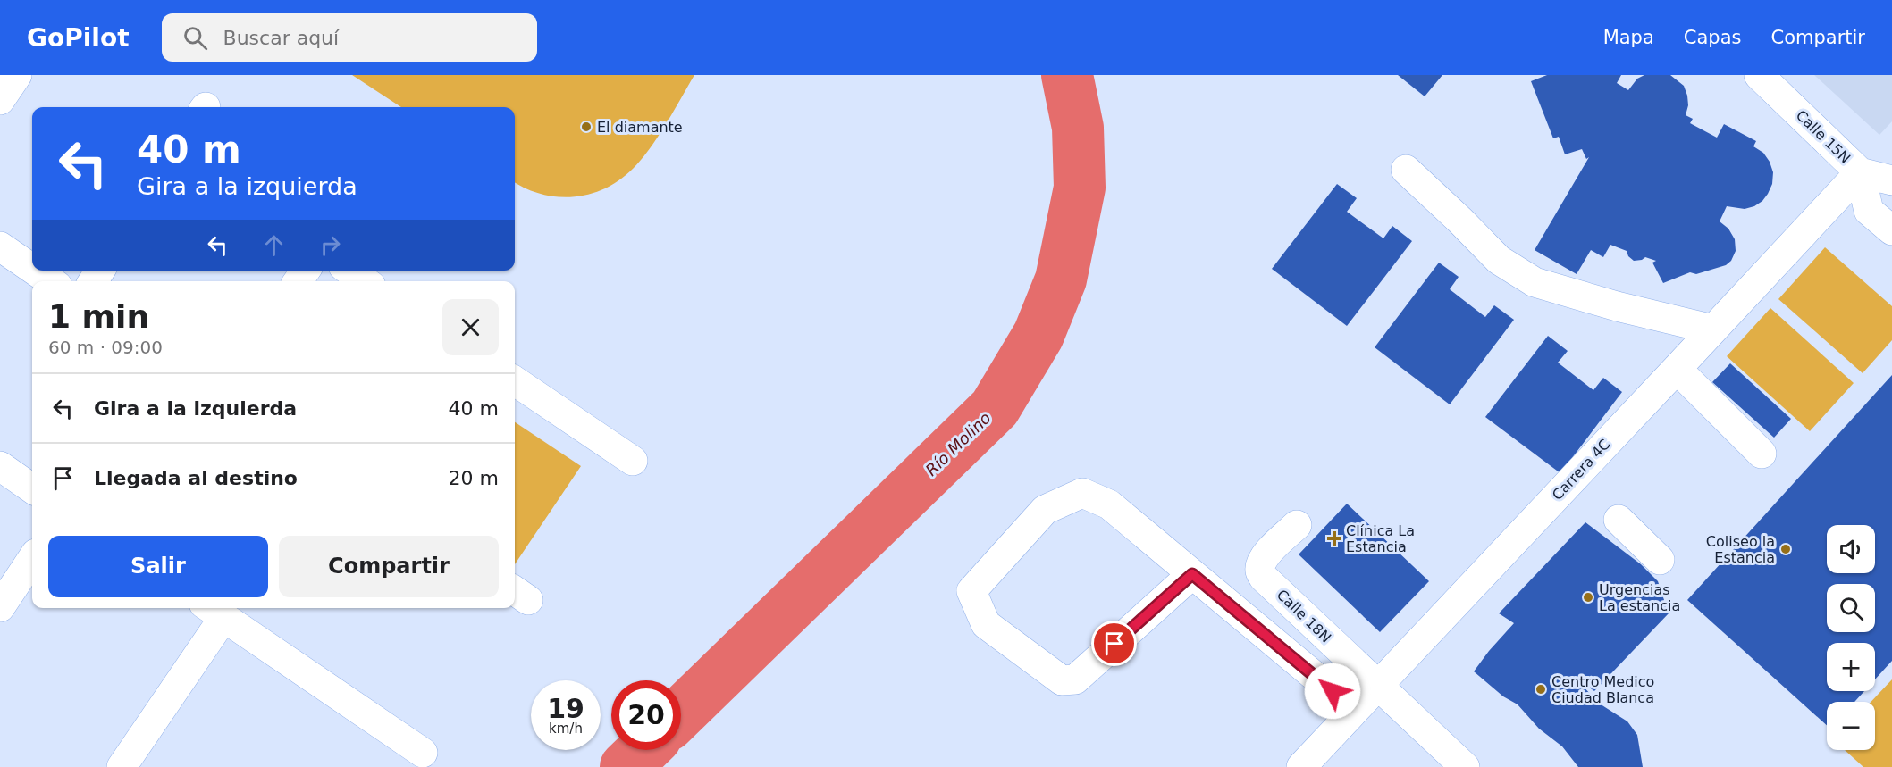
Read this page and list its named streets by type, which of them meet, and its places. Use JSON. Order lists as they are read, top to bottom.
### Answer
{
  "streets": {
    "street": ["Calle 15N", "Carrera 4C", "Calle 18N"]
  },
  "crossings": [
    ["Calle 15N", "Carrera 4C"],
    ["Carrera 4C", "Calle 18N"]
  ],
  "water": ["Río Molino"],
  "places": {
    "other": [
      "El diamante",
      "Coliseo la Estancia",
      "Urgencias La estancia",
      "Centro Medico Ciudad Blanca"
    ],
    "health": ["Clínica La Estancia"]
  },
  "page": {
    "header": "GoPilot",
    "search": "Buscar aquí",
    "nav": ["Mapa", "Capas", "Compartir"],
    "turn": ["40 m", "Gira a la izquierda"],
    "heading": ["1 min", "60 m · 09:00"],
    "list": [
      {
        "name": "Gira a la izquierda",
        "value": "40 m"
      },
      {
        "name": "Llegada al destino",
        "value": "20 m"
      }
    ],
    "map_buttons": ["+", "−"],
    "buttons": ["Salir", "Compartir"],
    "speed": "19 km/h",
    "limit": "20"
  }
}
